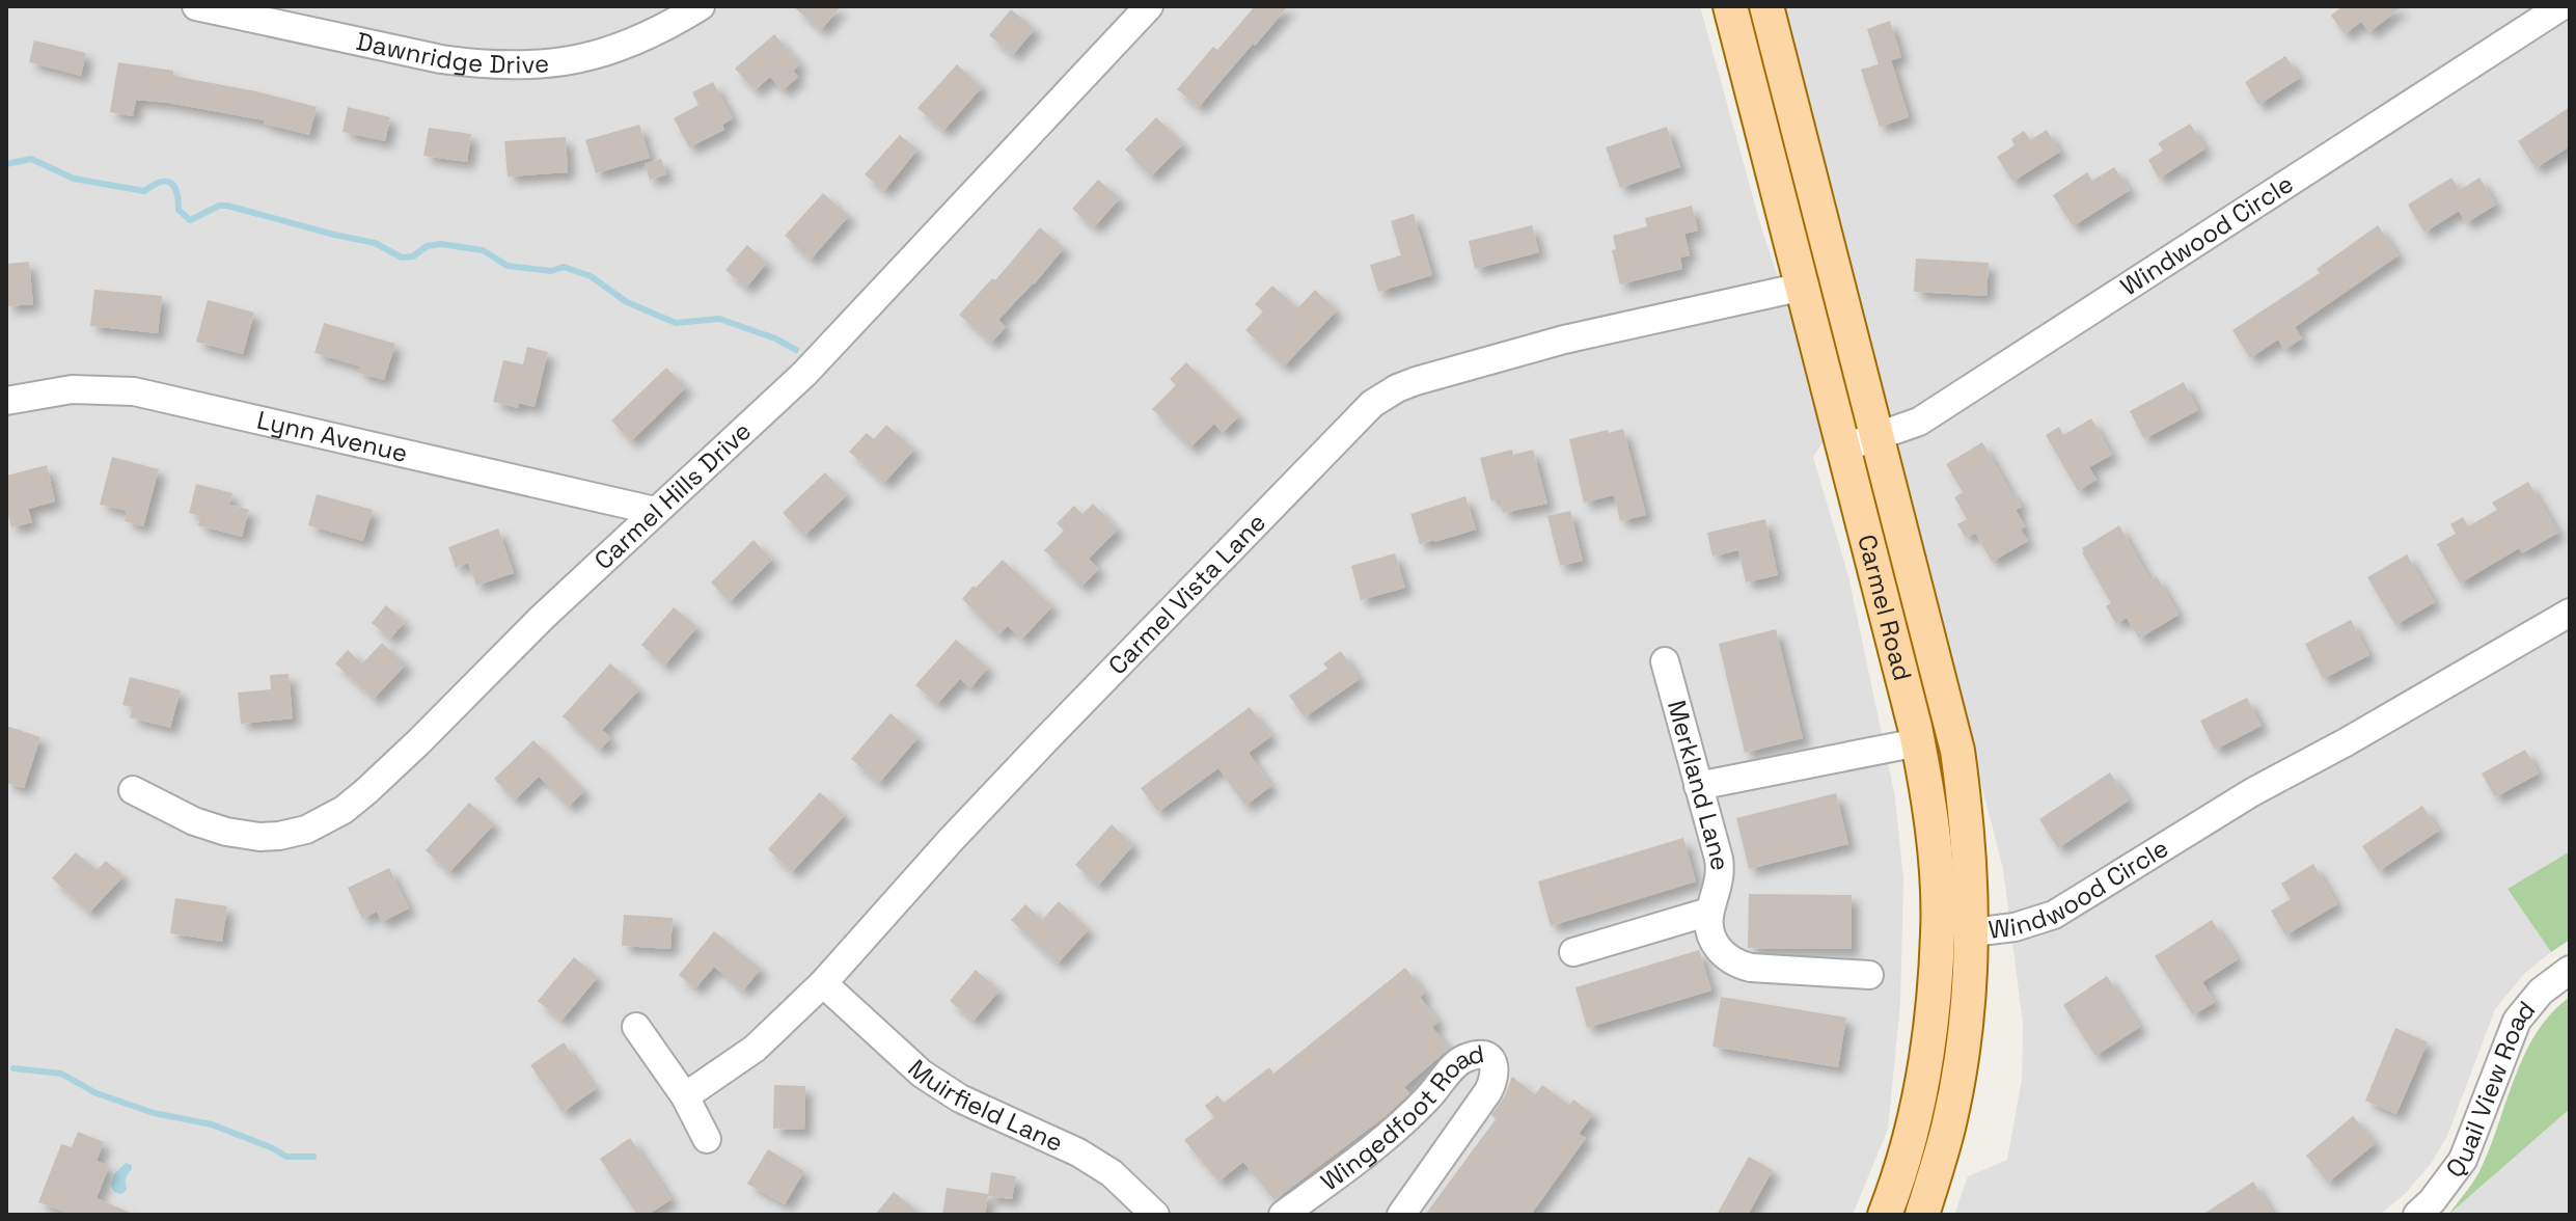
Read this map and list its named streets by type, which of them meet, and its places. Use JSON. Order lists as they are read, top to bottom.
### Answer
{
  "streets": {
    "main road": ["Carmel Road"],
    "street": [
      "Dawnridge Drive",
      "Windwood Circle",
      "Lynn Avenue",
      "Carmel Hills Drive",
      "Carmel Vista Lane",
      "Merkland Lane",
      "Quail View Road",
      "Muirfield Lane",
      "Wingedfoot Road"
    ]
  },
  "crossings": [
    ["Windwood Circle", "Carmel Road"],
    ["Lynn Avenue", "Carmel Hills Drive"],
    ["Carmel Vista Lane", "Carmel Road"],
    ["Carmel Vista Lane", "Muirfield Lane"]
  ]
}
